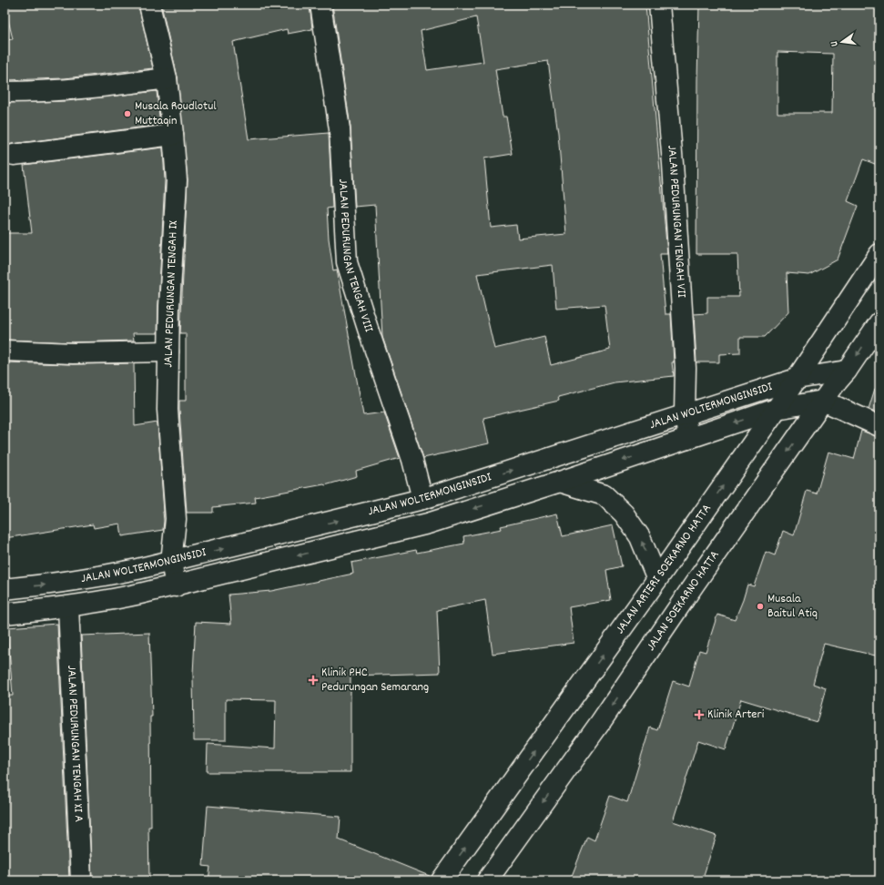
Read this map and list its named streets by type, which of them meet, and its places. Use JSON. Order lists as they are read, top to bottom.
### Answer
{
  "streets": {
    "main road": [
      "JALAN PEDURUNGAN TENGAH VII",
      "JALAN PEDURUNGAN TENGAH VIII",
      "JALAN PEDURUNGAN TENGAH IX",
      "JALAN WOLTERMONGINSIDI",
      "JALAN ARTERI SOEKARNO HATTA",
      "JALAN SOEKARNO HATTA",
      "JALAN PEDURUNGAN TENGAH XI A"
    ]
  },
  "crossings": [
    ["JALAN PEDURUNGAN TENGAH VII", "JALAN WOLTERMONGINSIDI"],
    ["JALAN PEDURUNGAN TENGAH VIII", "JALAN WOLTERMONGINSIDI"],
    ["JALAN PEDURUNGAN TENGAH IX", "JALAN WOLTERMONGINSIDI"],
    ["JALAN WOLTERMONGINSIDI", "JALAN ARTERI SOEKARNO HATTA"],
    ["JALAN WOLTERMONGINSIDI", "JALAN SOEKARNO HATTA"],
    ["JALAN WOLTERMONGINSIDI", "JALAN PEDURUNGAN TENGAH XI A"]
  ],
  "one_way": ["JALAN ARTERI SOEKARNO HATTA", "JALAN SOEKARNO HATTA"],
  "places": {
    "other": ["Musala Roudlotul Muttaqin", "Musala Baitul Atiq"],
    "health": ["Klinik PHC Pedurungan Semarang", "Klinik Arteri"]
  },
  "north": "left"
}
